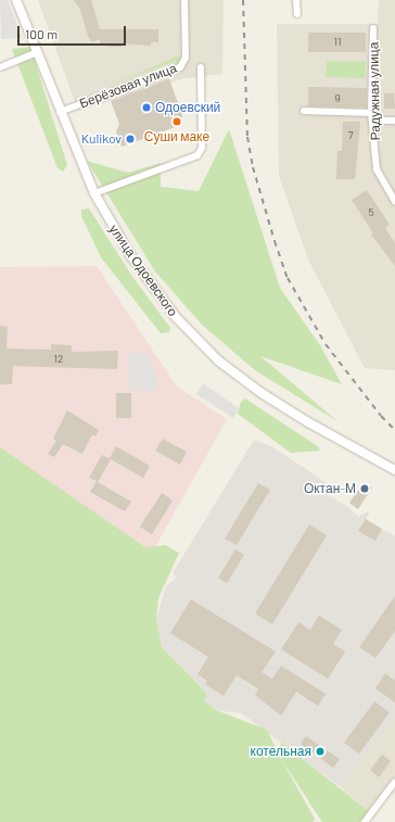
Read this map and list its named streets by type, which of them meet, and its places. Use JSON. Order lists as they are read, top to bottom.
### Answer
{
  "streets": {
    "street": ["Берёзовая улица", "Радужная улица", "улица Одоевского"]
  },
  "crossings": [
    ["Берёзовая улица", "улица Одоевского"]
  ],
  "places": [
    "Одоевский",
    "Суши маке",
    "Kulikov",
    "Октан-М",
    "котельная"
  ],
  "house_numbers": [
    "11",
    "9",
    "7",
    "5",
    "12"
  ],
  "scale_bar": "100 m"
}
